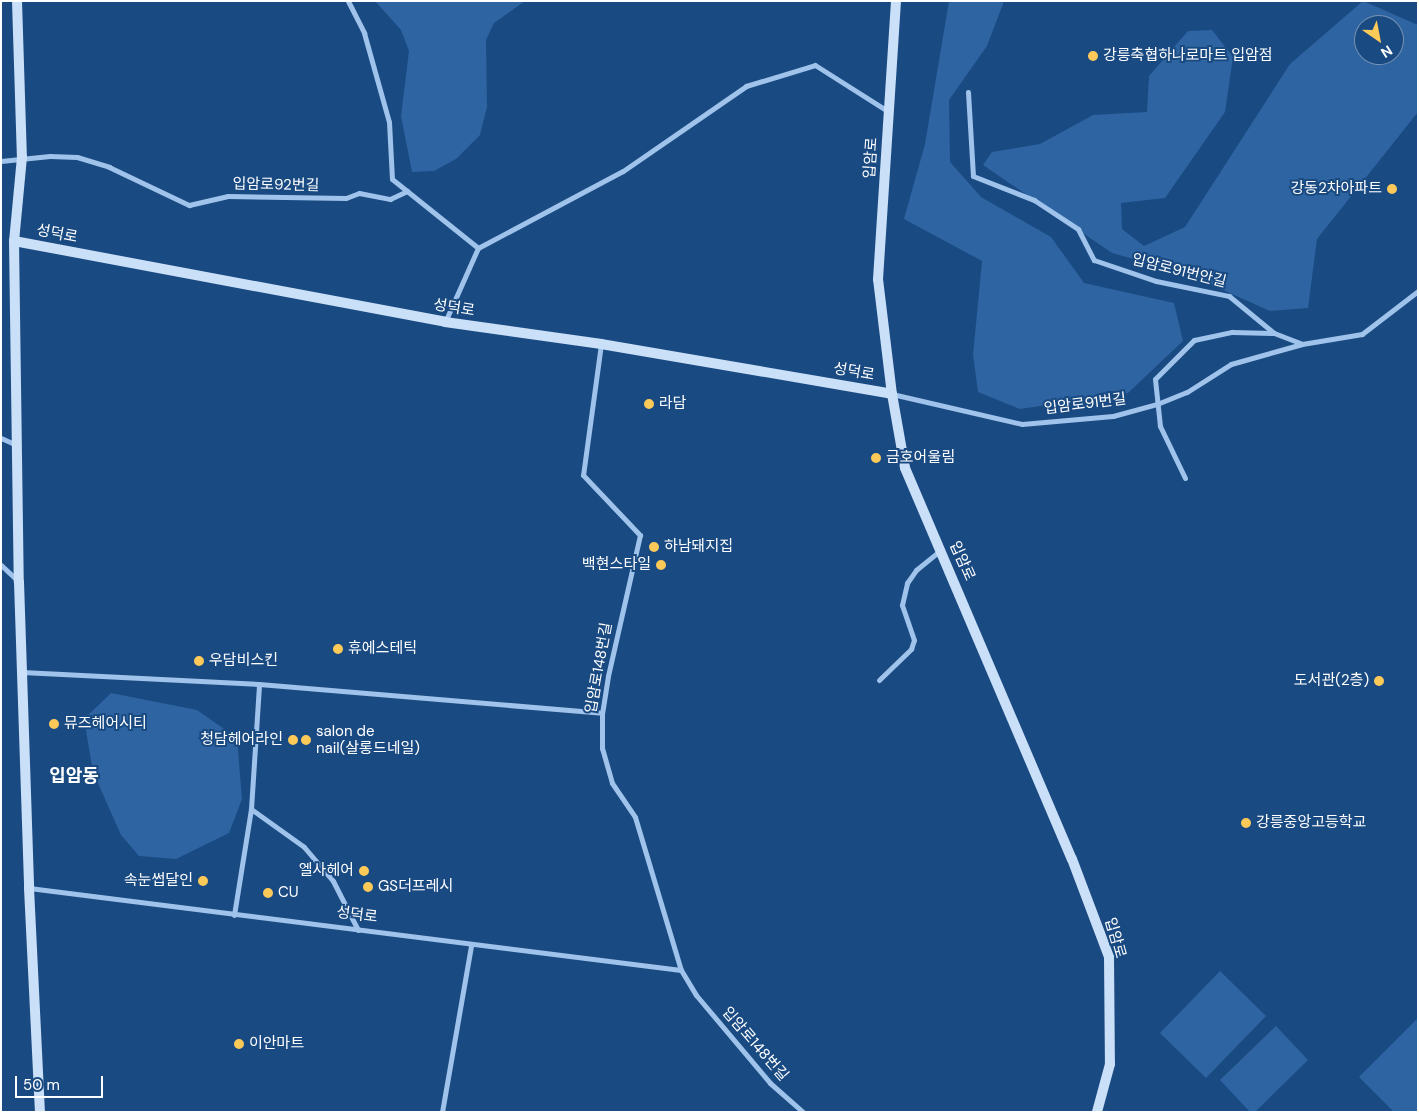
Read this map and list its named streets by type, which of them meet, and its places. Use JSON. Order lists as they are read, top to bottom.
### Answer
{
  "streets": {
    "street": [
      "입암로",
      "입암로92번길",
      "성덕로",
      "입암로91번안길",
      "입암로91번길",
      "입암로148번길"
    ]
  },
  "crossings": [
    ["입암로", "성덕로"],
    ["입암로", "입암로91번길"],
    ["입암로92번길", "성덕로"],
    ["성덕로", "입암로91번길"],
    ["성덕로", "입암로148번길"]
  ],
  "districts": ["입암동"],
  "places": [
    "강릉축협하나로마트 입암점",
    "강동2차아파트",
    "라담",
    "금호어울림",
    "하남돼지집",
    "백현스타일",
    "휴에스테틱",
    "우담비스킨",
    "도서관(2층)",
    "뮤즈헤어시티",
    "청담헤어라인",
    "salon de nail(살롱드네일)",
    "강릉중앙고등학교",
    "엘사헤어",
    "속눈썹달인",
    "GS더프레시",
    "CU",
    "이안마트"
  ],
  "scale_bar": "50 m",
  "north": "bottom right"
}
